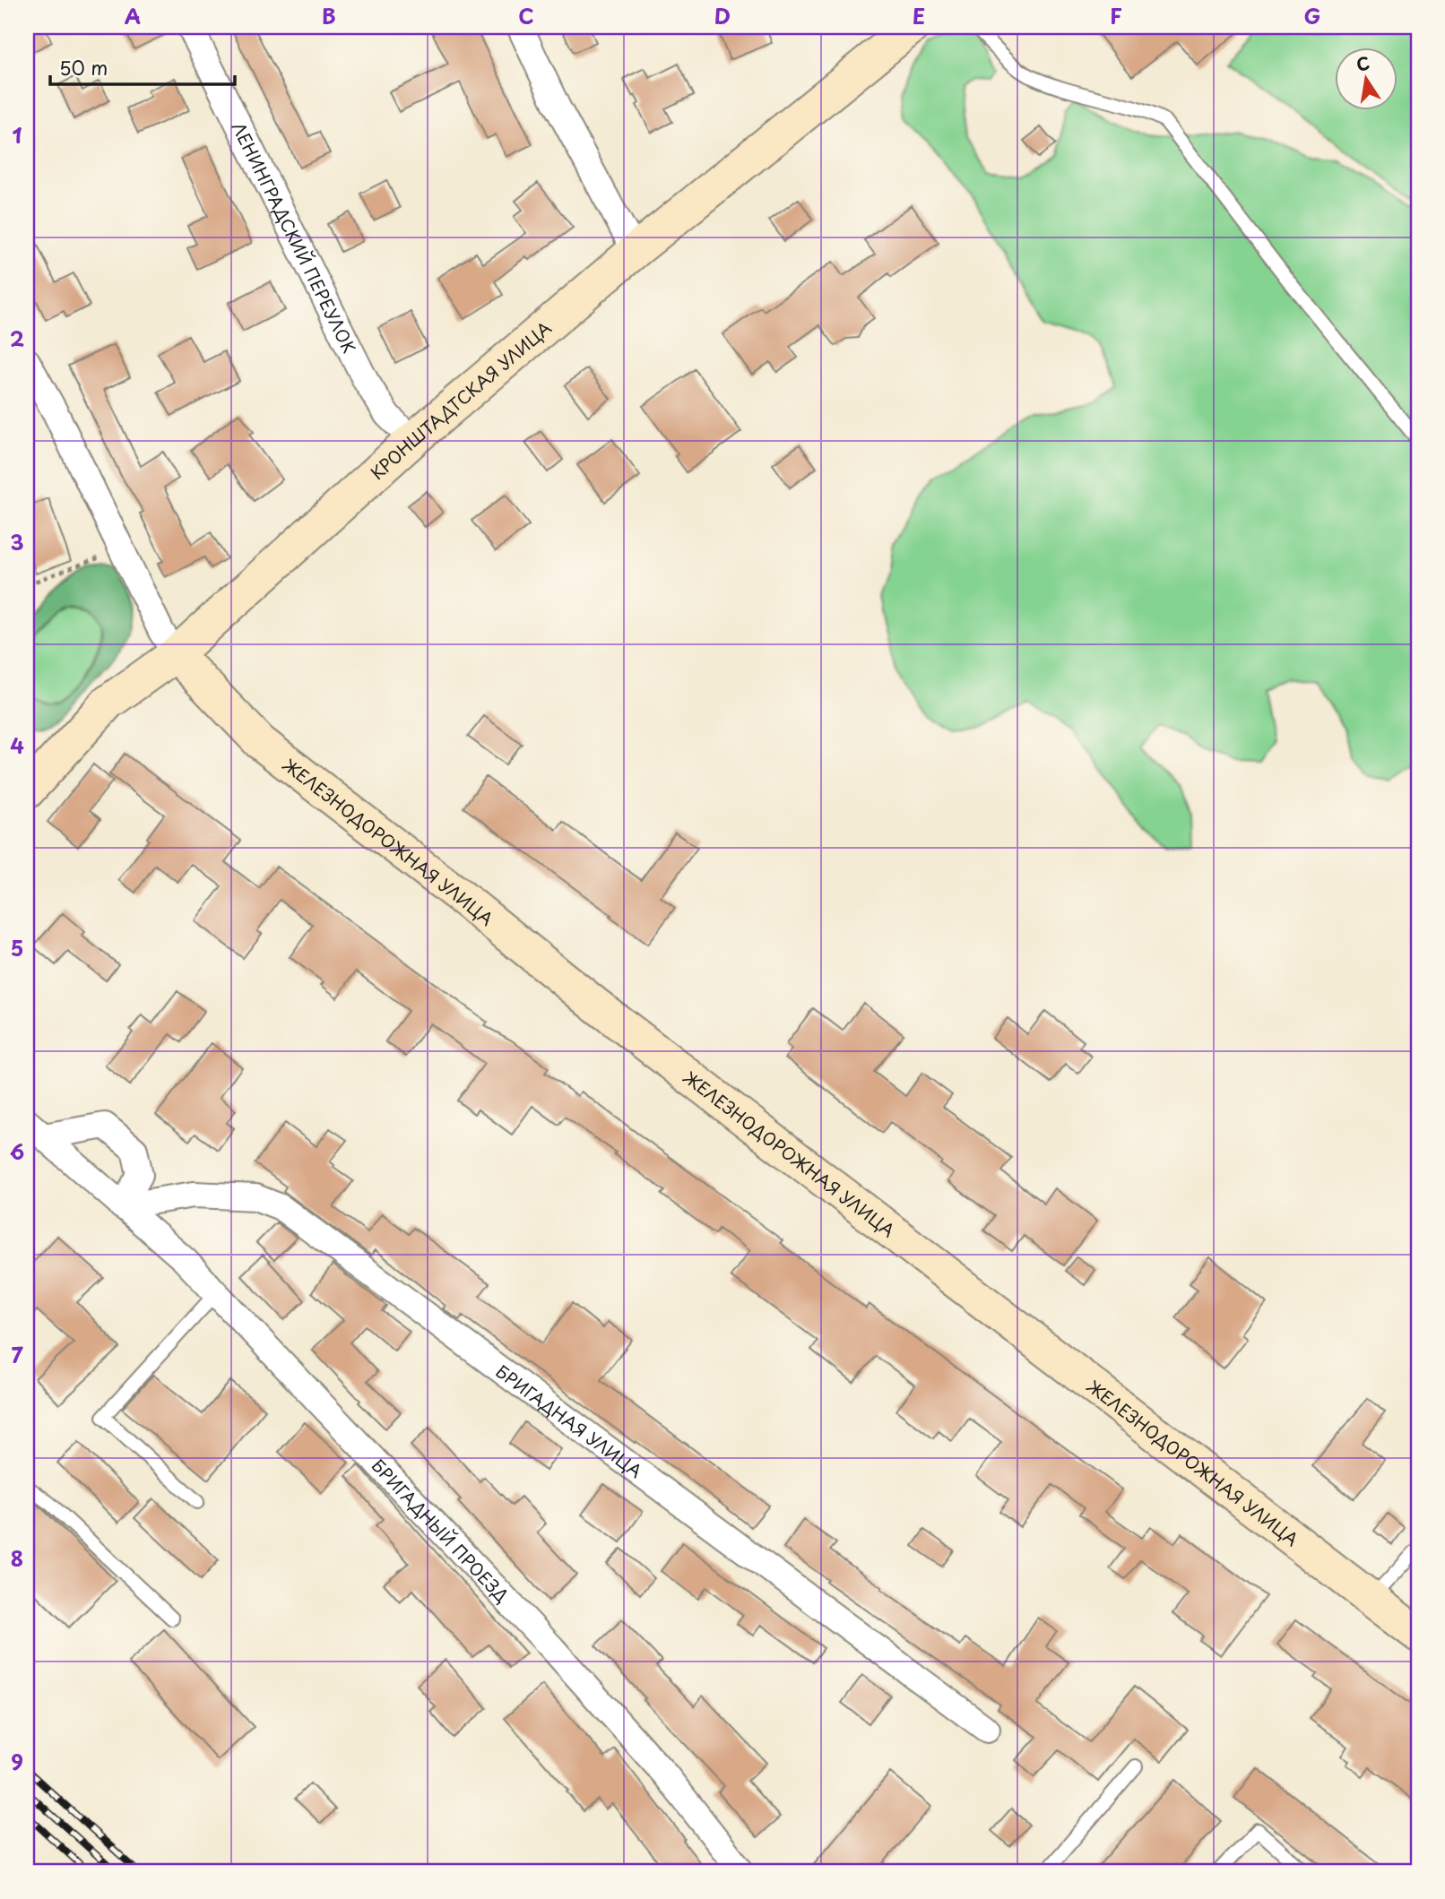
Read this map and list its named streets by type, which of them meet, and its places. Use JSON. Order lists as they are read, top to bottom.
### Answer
{
  "streets": {
    "street": [
      "ЛЕНИНГРАДСКИЙ ПЕРЕУЛОК",
      "КРОНШТАДТСКАЯ УЛИЦА",
      "ЖЕЛЕЗНОДОРОЖНАЯ УЛИЦА",
      "БРИГАДНАЯ УЛИЦА",
      "БРИГАДНЫЙ ПРОЕЗД"
    ]
  },
  "crossings": [
    ["ЛЕНИНГРАДСКИЙ ПЕРЕУЛОК", "КРОНШТАДТСКАЯ УЛИЦА"],
    ["КРОНШТАДТСКАЯ УЛИЦА", "ЖЕЛЕЗНОДОРОЖНАЯ УЛИЦА"],
    ["БРИГАДНАЯ УЛИЦА", "БРИГАДНЫЙ ПРОЕЗД"]
  ],
  "scale_bar": "50 m",
  "north": "top",
  "grid": {
    "columns": [
      "A",
      "B",
      "C",
      "D",
      "E",
      "F",
      "G"
    ],
    "rows": [
      "1",
      "2",
      "3",
      "4",
      "5",
      "6",
      "7",
      "8",
      "9"
    ]
  }
}
